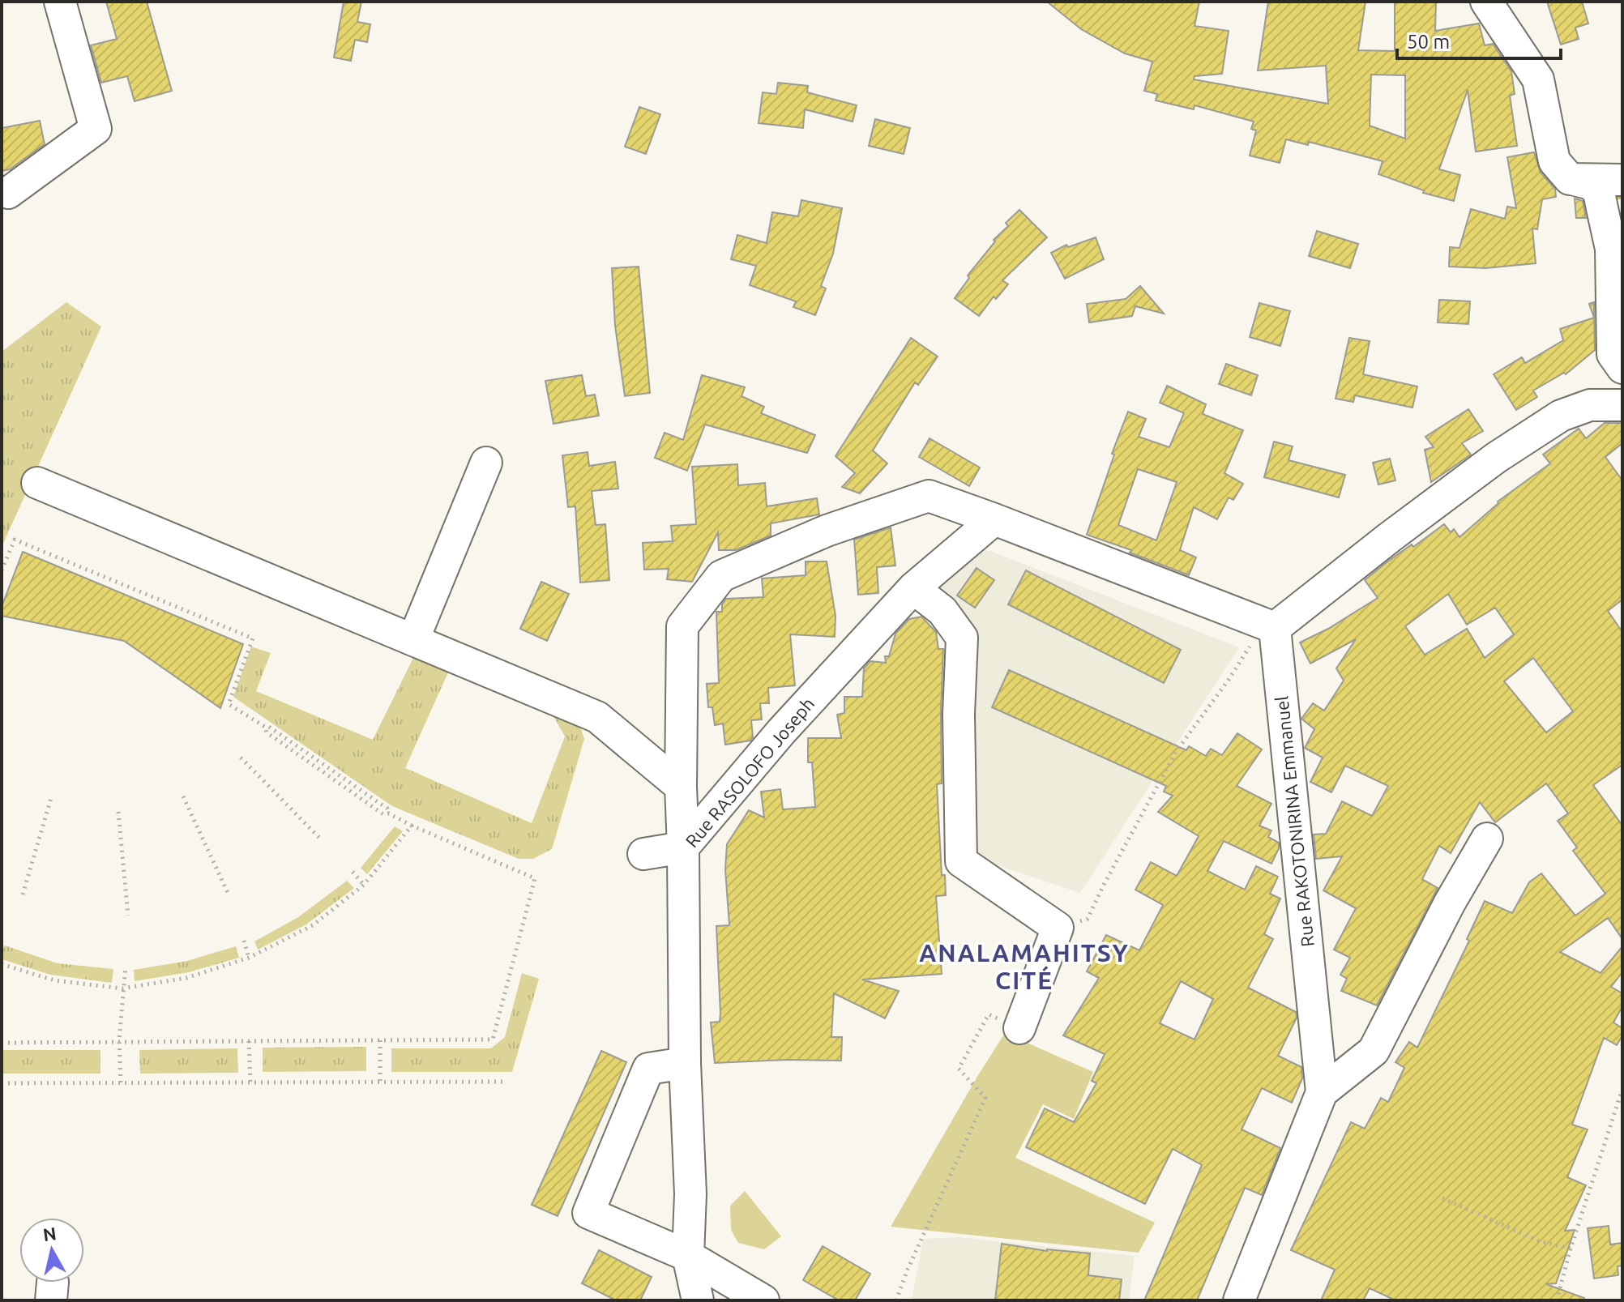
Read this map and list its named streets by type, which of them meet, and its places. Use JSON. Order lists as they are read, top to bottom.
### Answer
{
  "streets": {
    "street": ["Rue RASOLOFO Joseph", "Rue RAKOTONIRINA Emmanuel"]
  },
  "districts": ["ANALAMAHITSY CITÉ"],
  "scale_bar": "50 m",
  "north": "top"
}
